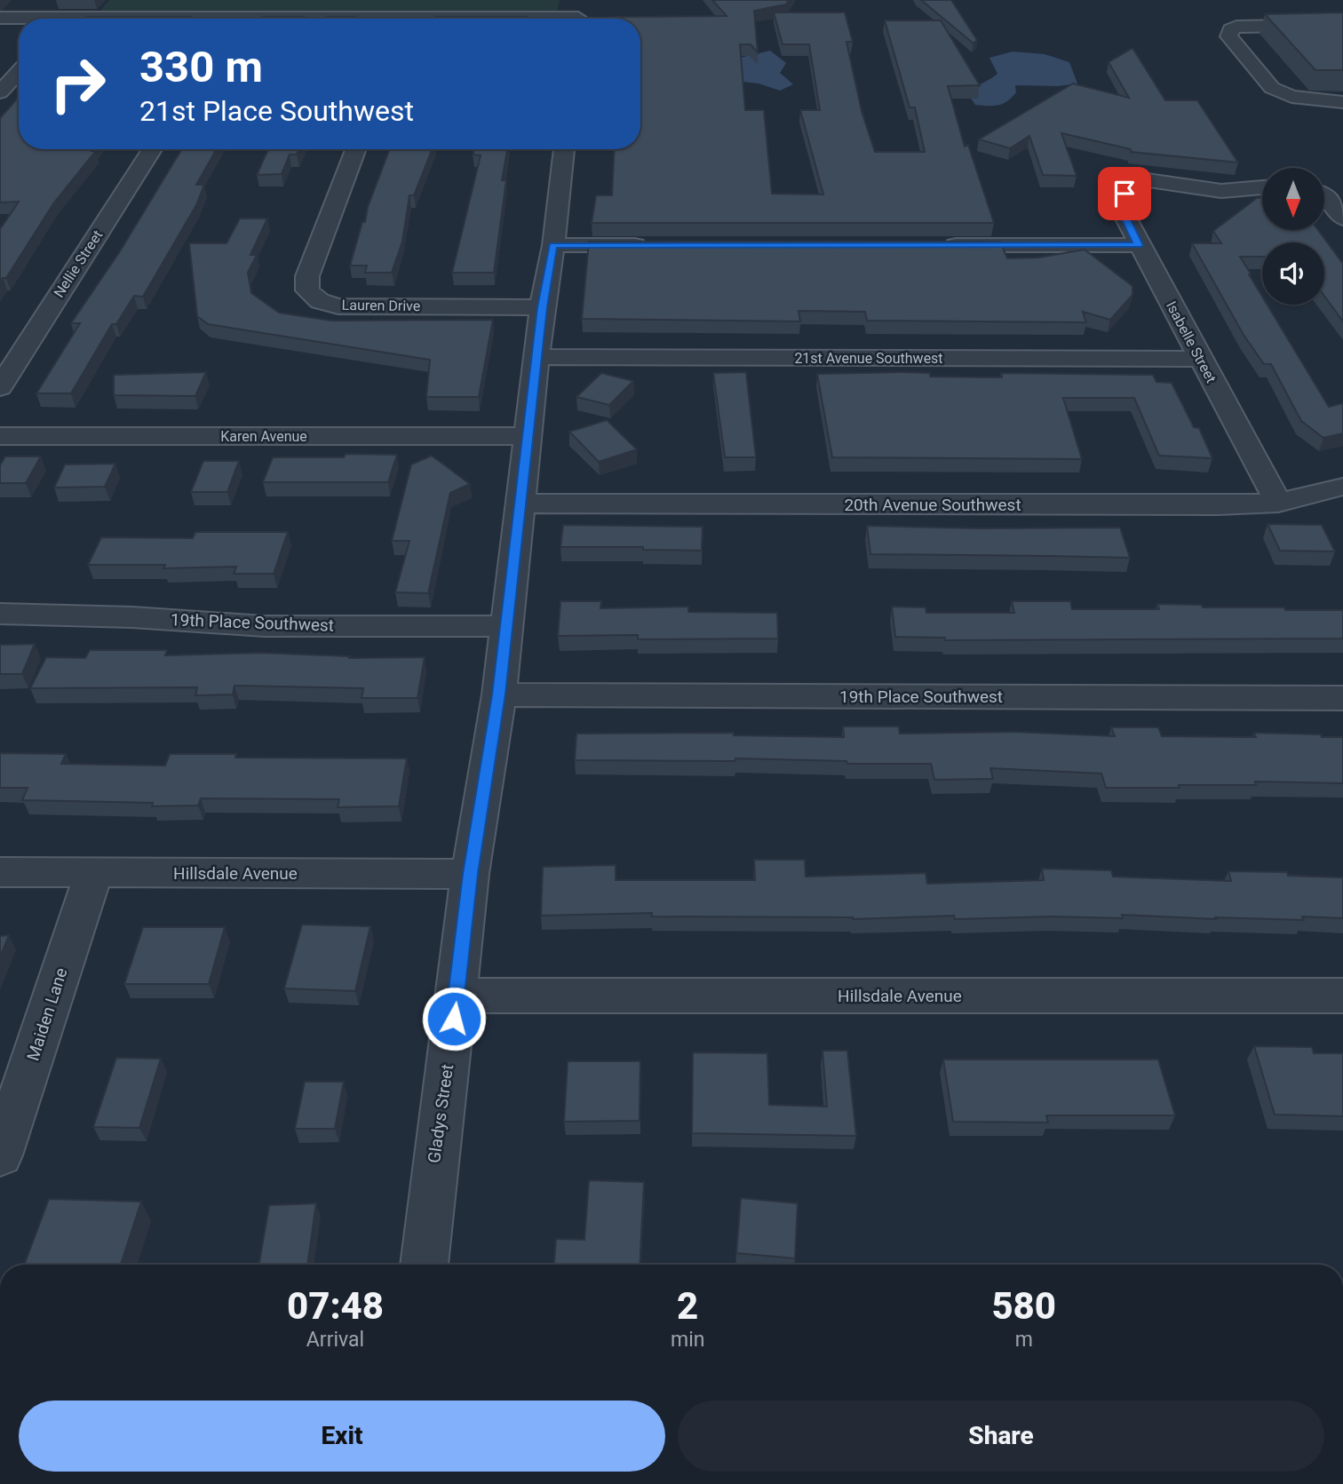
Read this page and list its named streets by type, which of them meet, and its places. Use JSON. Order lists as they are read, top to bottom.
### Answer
{
  "streets": {
    "street": [
      "Nellie Street",
      "Lauren Drive",
      "Isabelle Street",
      "21st Avenue Southwest",
      "Karen Avenue",
      "20th Avenue Southwest",
      "19th Place Southwest",
      "Hillsdale Avenue",
      "Maiden Lane",
      "Gladys Street"
    ]
  },
  "crossings": [
    ["Lauren Drive", "Gladys Street"],
    ["Isabelle Street", "21st Avenue Southwest"],
    ["Isabelle Street", "20th Avenue Southwest"],
    ["21st Avenue Southwest", "Gladys Street"],
    ["Karen Avenue", "Gladys Street"],
    ["20th Avenue Southwest", "Gladys Street"],
    ["19th Place Southwest", "Gladys Street"],
    ["Hillsdale Avenue", "Maiden Lane"],
    ["Hillsdale Avenue", "Gladys Street"]
  ],
  "north": "bottom",
  "page": {
    "turn": ["330 m", "21st Place Southwest"],
    "eta": [
      "07:48",
      "Arrival",
      "2",
      "min",
      "580",
      "m"
    ],
    "buttons": ["Exit", "Share"]
  }
}
